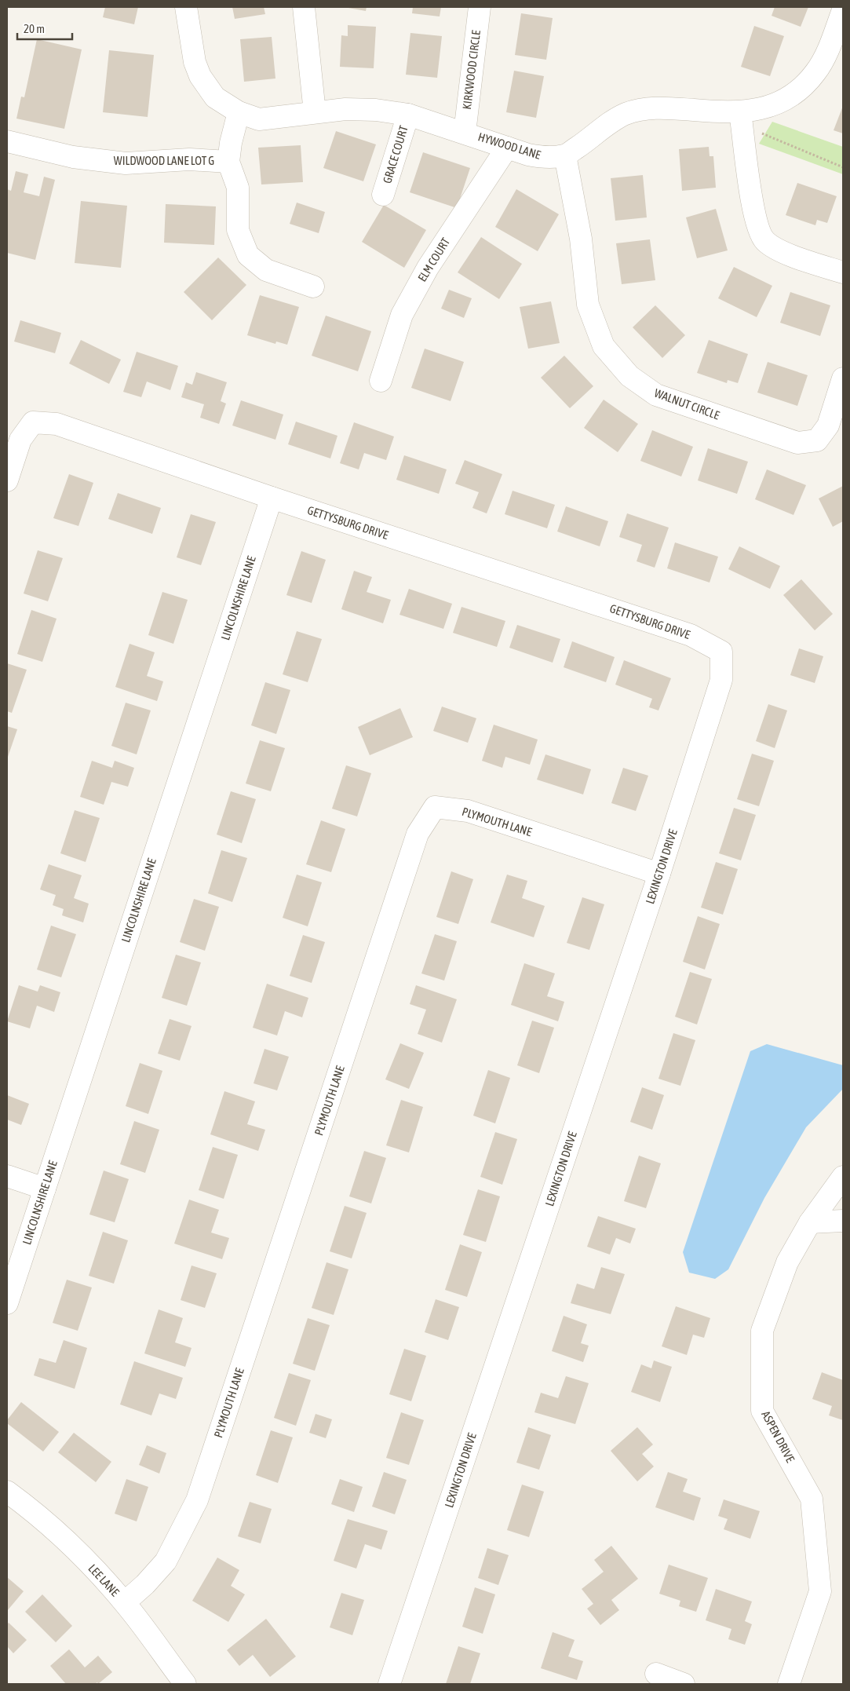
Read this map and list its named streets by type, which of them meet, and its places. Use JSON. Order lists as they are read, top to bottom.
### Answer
{
  "streets": {
    "street": [
      "KIRKWOOD CIRCLE",
      "HYWOOD LANE",
      "GRACE COURT",
      "WILDWOOD LANE LOT G",
      "ELM COURT",
      "WALNUT CIRCLE",
      "GETTYSBURG DRIVE",
      "LINCOLNSHIRE LANE",
      "PLYMOUTH LANE",
      "LEXINGTON DRIVE",
      "ASPEN DRIVE",
      "LEE LANE"
    ]
  },
  "crossings": [
    ["KIRKWOOD CIRCLE", "HYWOOD LANE"],
    ["HYWOOD LANE", "GRACE COURT"],
    ["HYWOOD LANE", "ELM COURT"],
    ["HYWOOD LANE", "WALNUT CIRCLE"],
    ["GETTYSBURG DRIVE", "LINCOLNSHIRE LANE"],
    ["GETTYSBURG DRIVE", "LEXINGTON DRIVE"],
    ["PLYMOUTH LANE", "LEXINGTON DRIVE"],
    ["PLYMOUTH LANE", "LEE LANE"]
  ],
  "scale_bar": "20 m"
}
